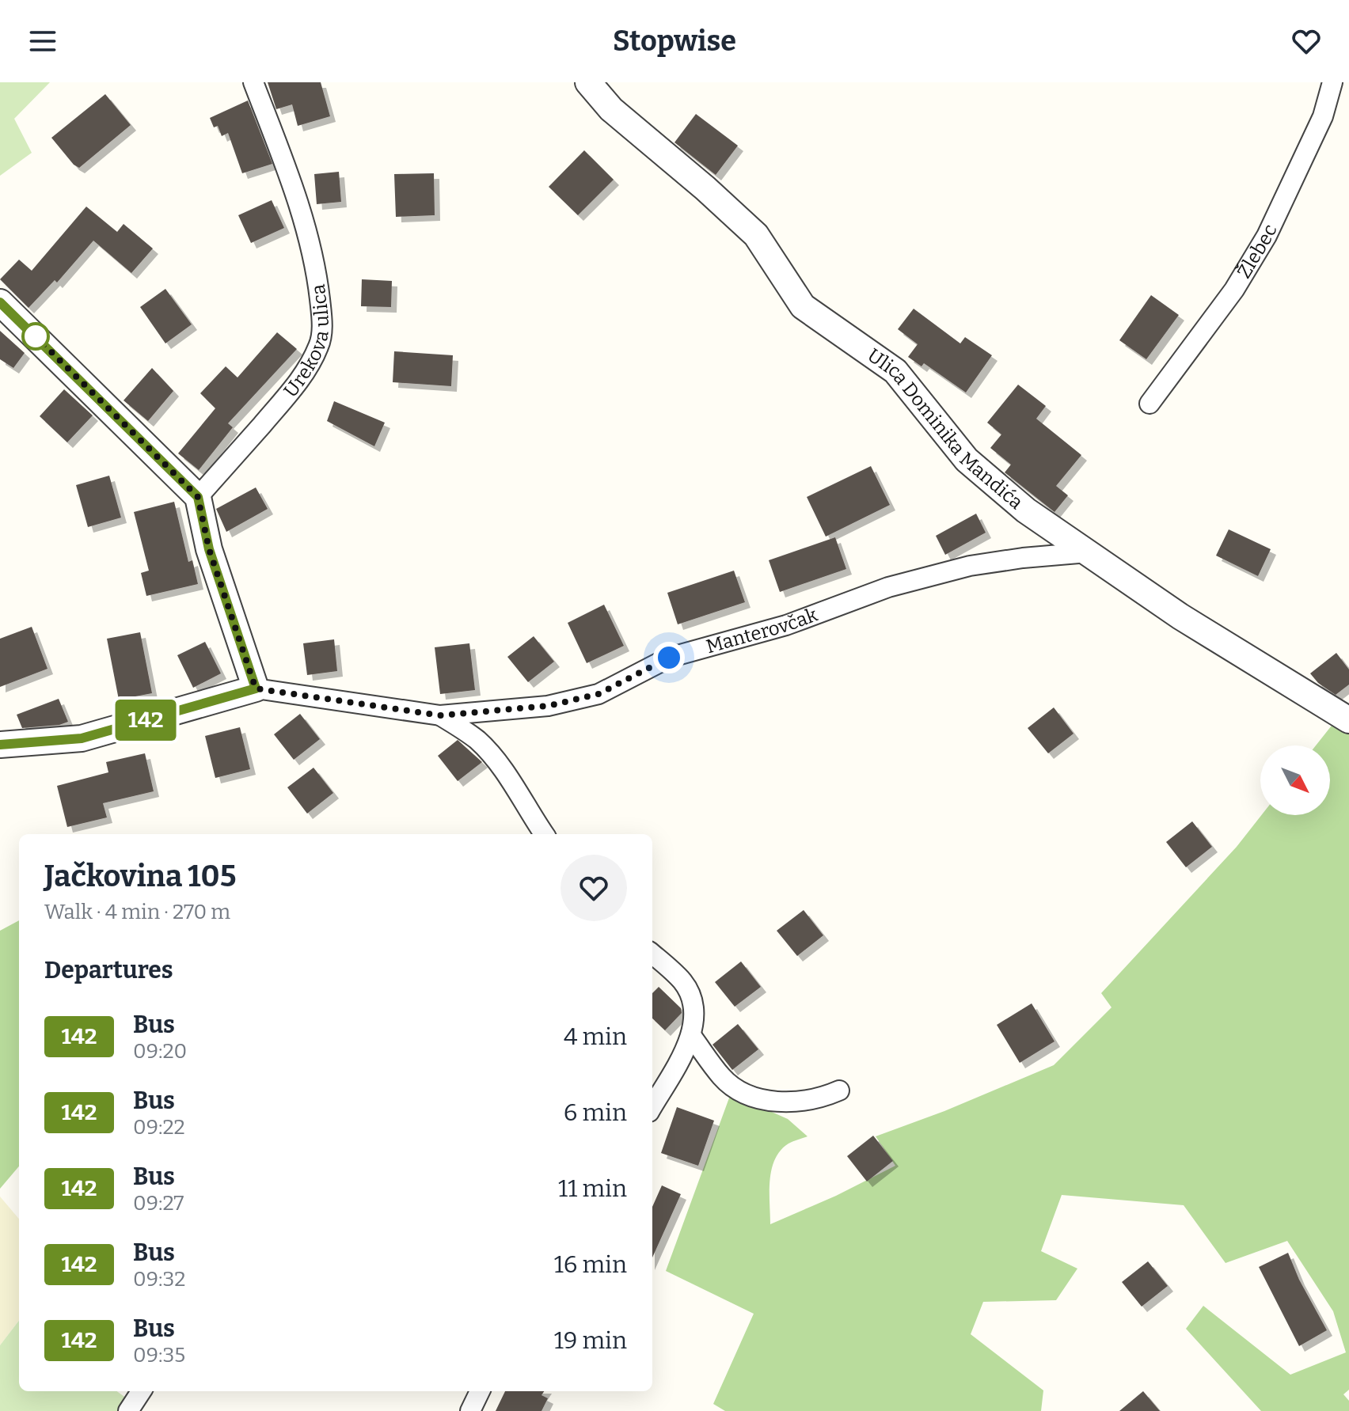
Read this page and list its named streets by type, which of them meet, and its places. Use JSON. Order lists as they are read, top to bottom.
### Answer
{
  "streets": {
    "street": [
      "Žlebec",
      "Urekova ulica",
      "Ulica Dominika Mandića",
      "Manterovčak"
    ]
  },
  "crossings": [
    ["Ulica Dominika Mandića", "Manterovčak"]
  ],
  "lines": ["bus line 142"],
  "north": "bottom right",
  "page": {
    "header": "Stopwise",
    "on_map": "142",
    "heading": [
      ["Jačkovina 105", "Walk · 4 min · 270 m"],
      "Departures"
    ],
    "list": [
      {
        "mark": "142",
        "name": "Bus",
        "note": "09:20",
        "value": "4 min"
      },
      {
        "mark": "142",
        "name": "Bus",
        "note": "09:22",
        "value": "6 min"
      },
      {
        "mark": "142",
        "name": "Bus",
        "note": "09:27",
        "value": "11 min"
      },
      {
        "mark": "142",
        "name": "Bus",
        "note": "09:32",
        "value": "16 min"
      },
      {
        "mark": "142",
        "name": "Bus",
        "note": "09:35",
        "value": "19 min"
      }
    ]
  }
}
